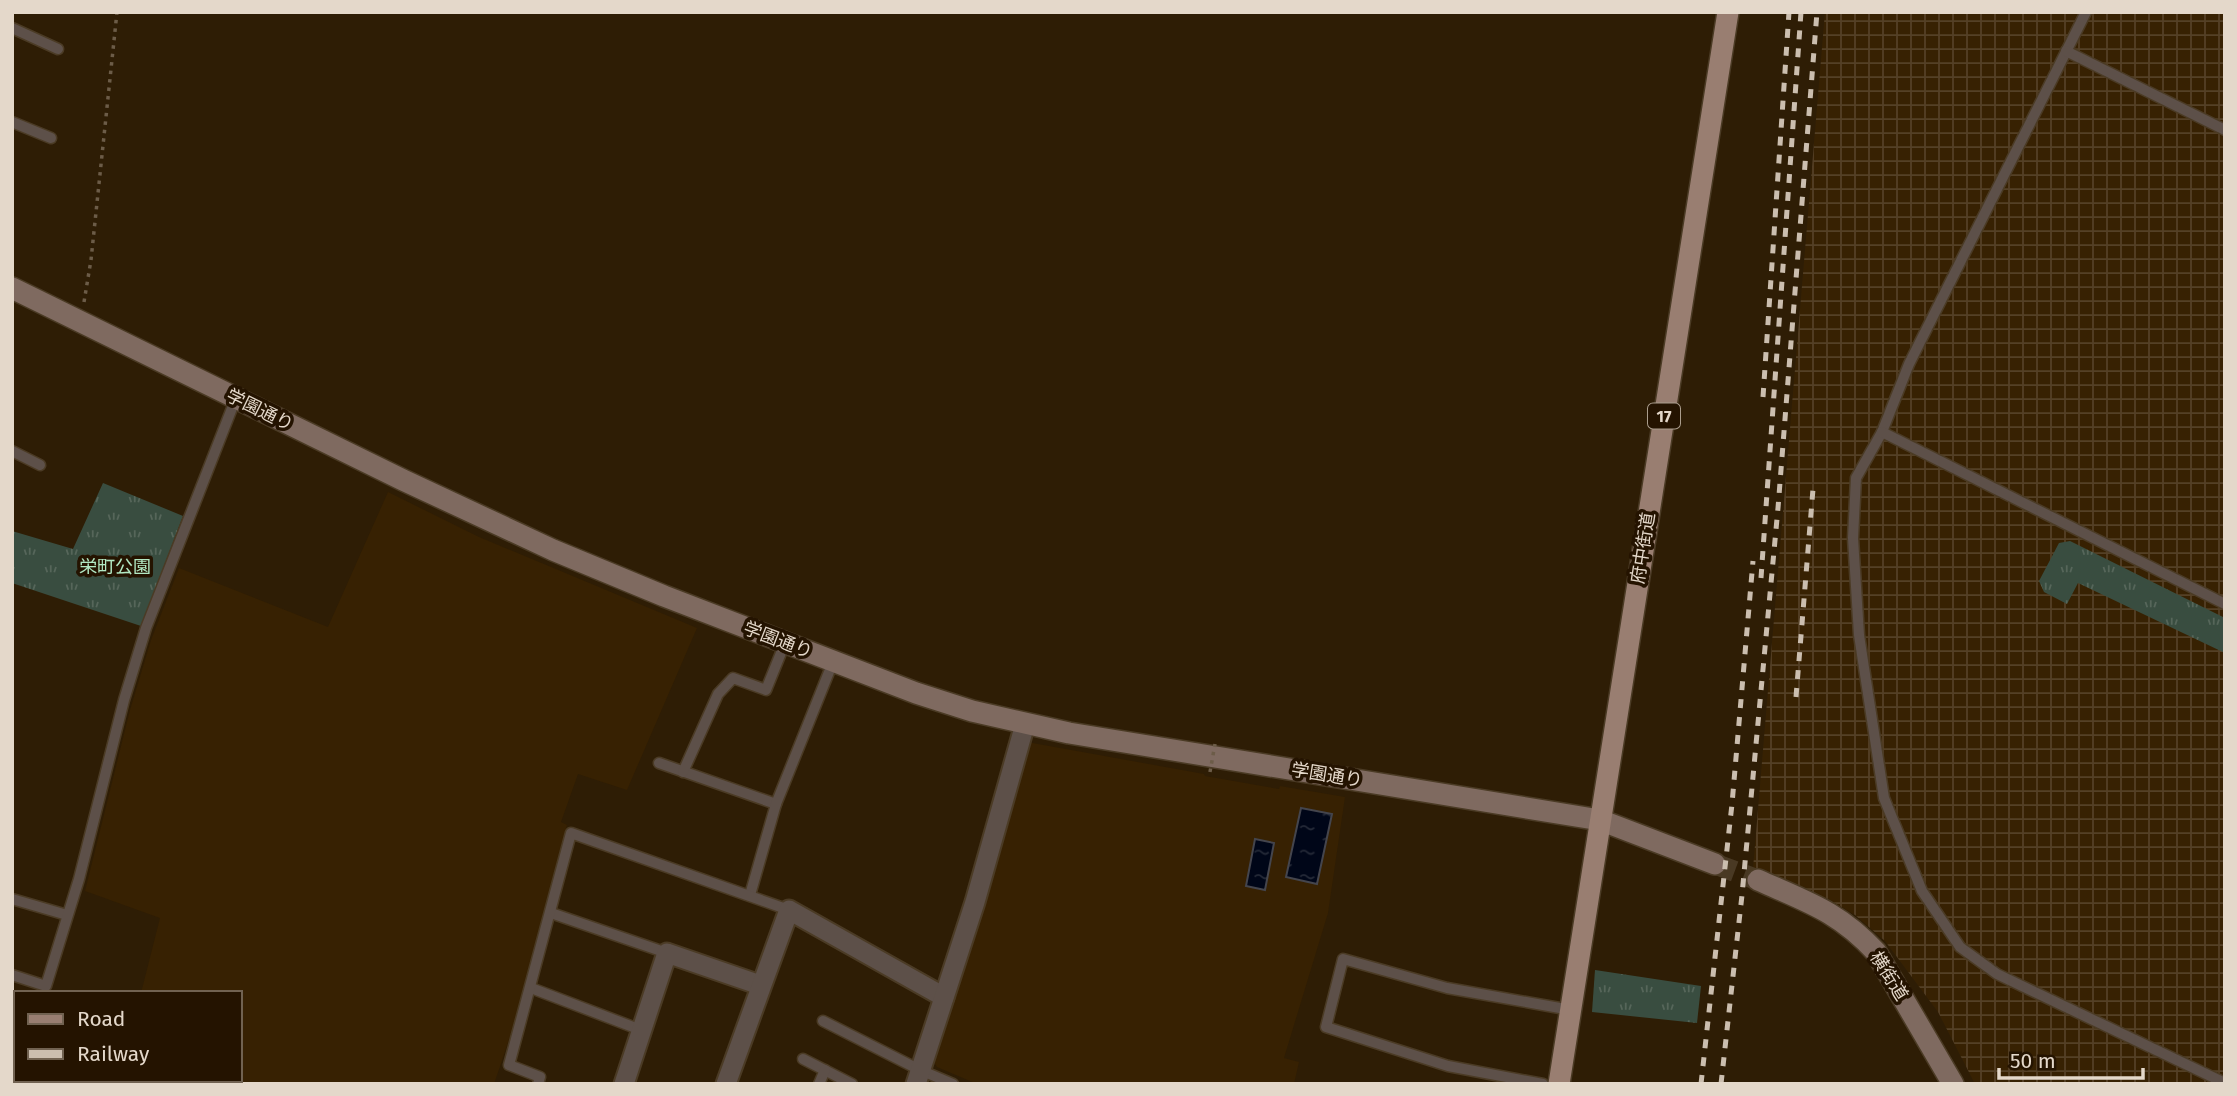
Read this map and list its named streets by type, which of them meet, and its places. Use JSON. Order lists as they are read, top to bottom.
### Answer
{
  "streets": {
    "main road": ["17", "府中街道"],
    "street": ["学園通り", "横街道"]
  },
  "crossings": [
    ["学園通り", "府中街道"]
  ],
  "parks": ["栄町公園"],
  "legend": ["Road", "Railway"],
  "scale_bar": "50 m"
}
